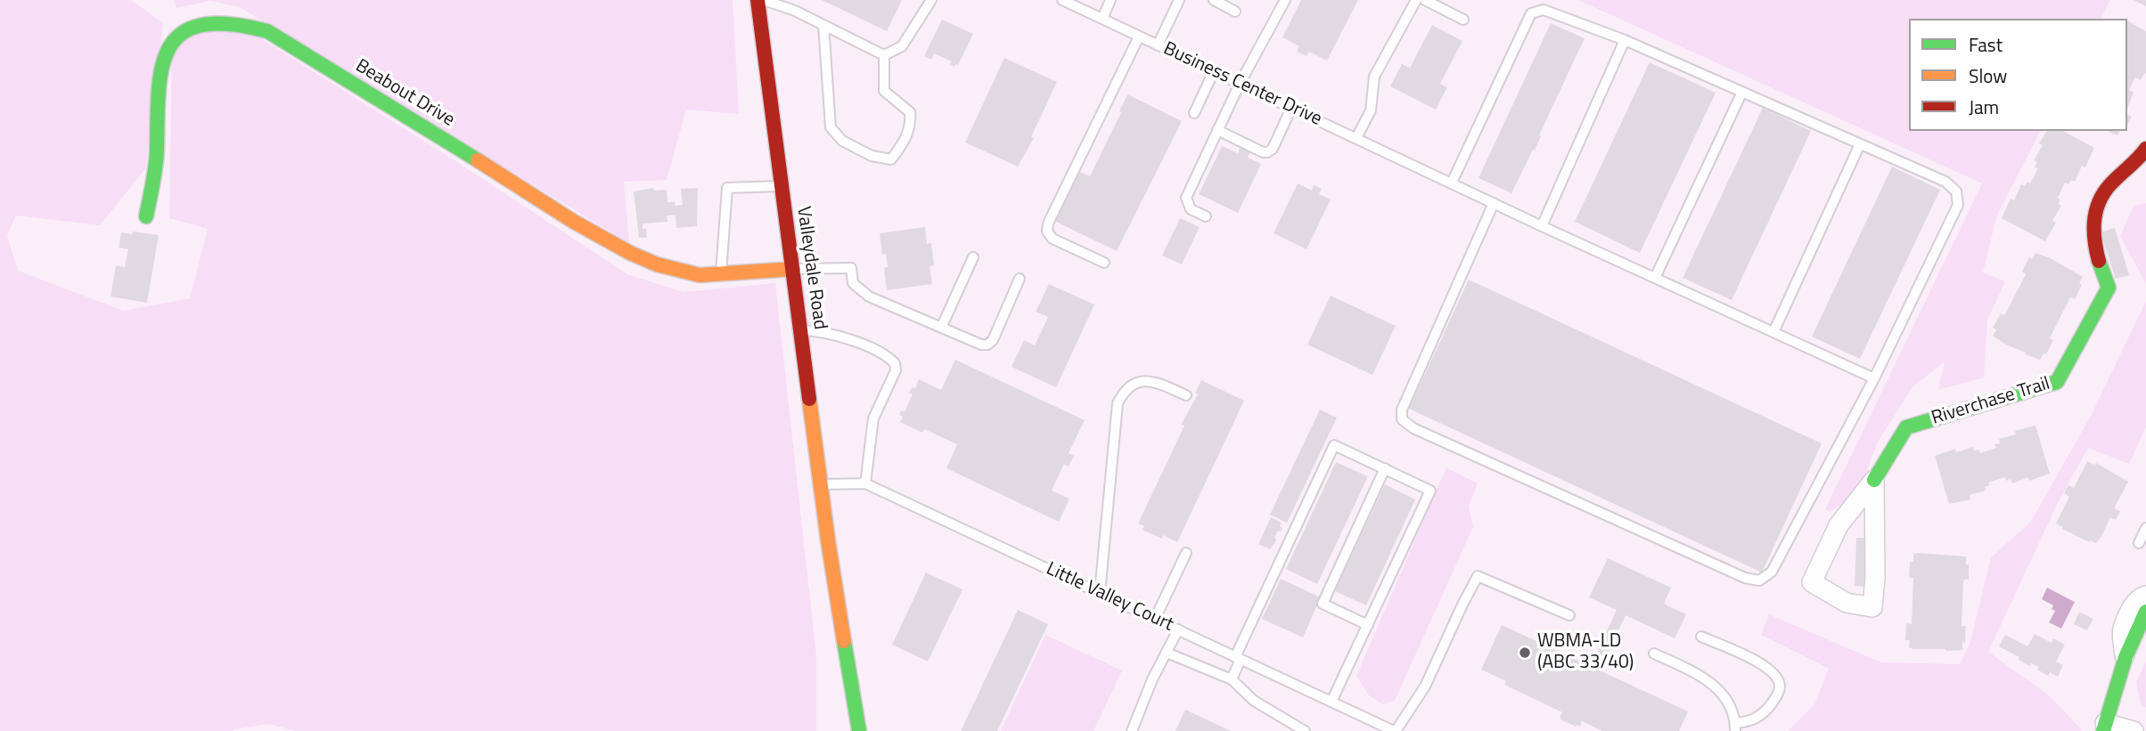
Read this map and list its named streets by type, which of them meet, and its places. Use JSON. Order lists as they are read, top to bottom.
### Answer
{
  "streets": {
    "street": ["Beabout Drive", "Valleydale Road", "Riverchase Trail"],
    "lane": ["Business Center Drive", "Little Valley Court"]
  },
  "crossings": [
    ["Beabout Drive", "Valleydale Road"],
    ["Valleydale Road", "Little Valley Court"]
  ],
  "places": ["WBMA-LD (ABC 33/40)"],
  "legend": ["Fast", "Slow", "Jam"]
}
